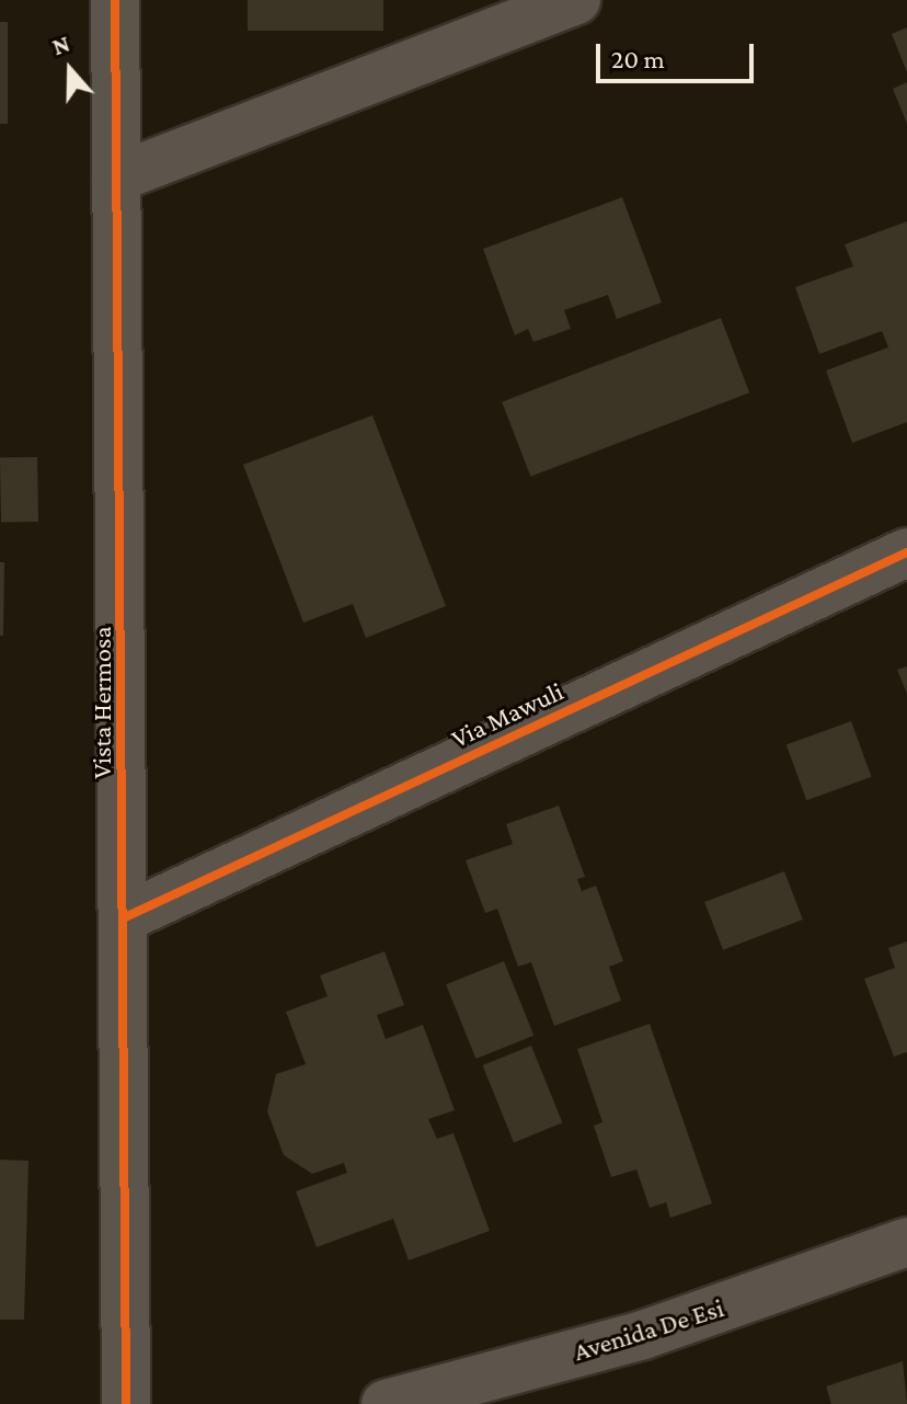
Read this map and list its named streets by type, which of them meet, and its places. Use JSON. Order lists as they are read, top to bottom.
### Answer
{
  "streets": {
    "street": ["Vista Hermosa", "Via Mawuli", "Avenida De Esi"]
  },
  "crossings": [
    ["Vista Hermosa", "Via Mawuli"]
  ],
  "scale_bar": "20 m",
  "north": "top"
}
